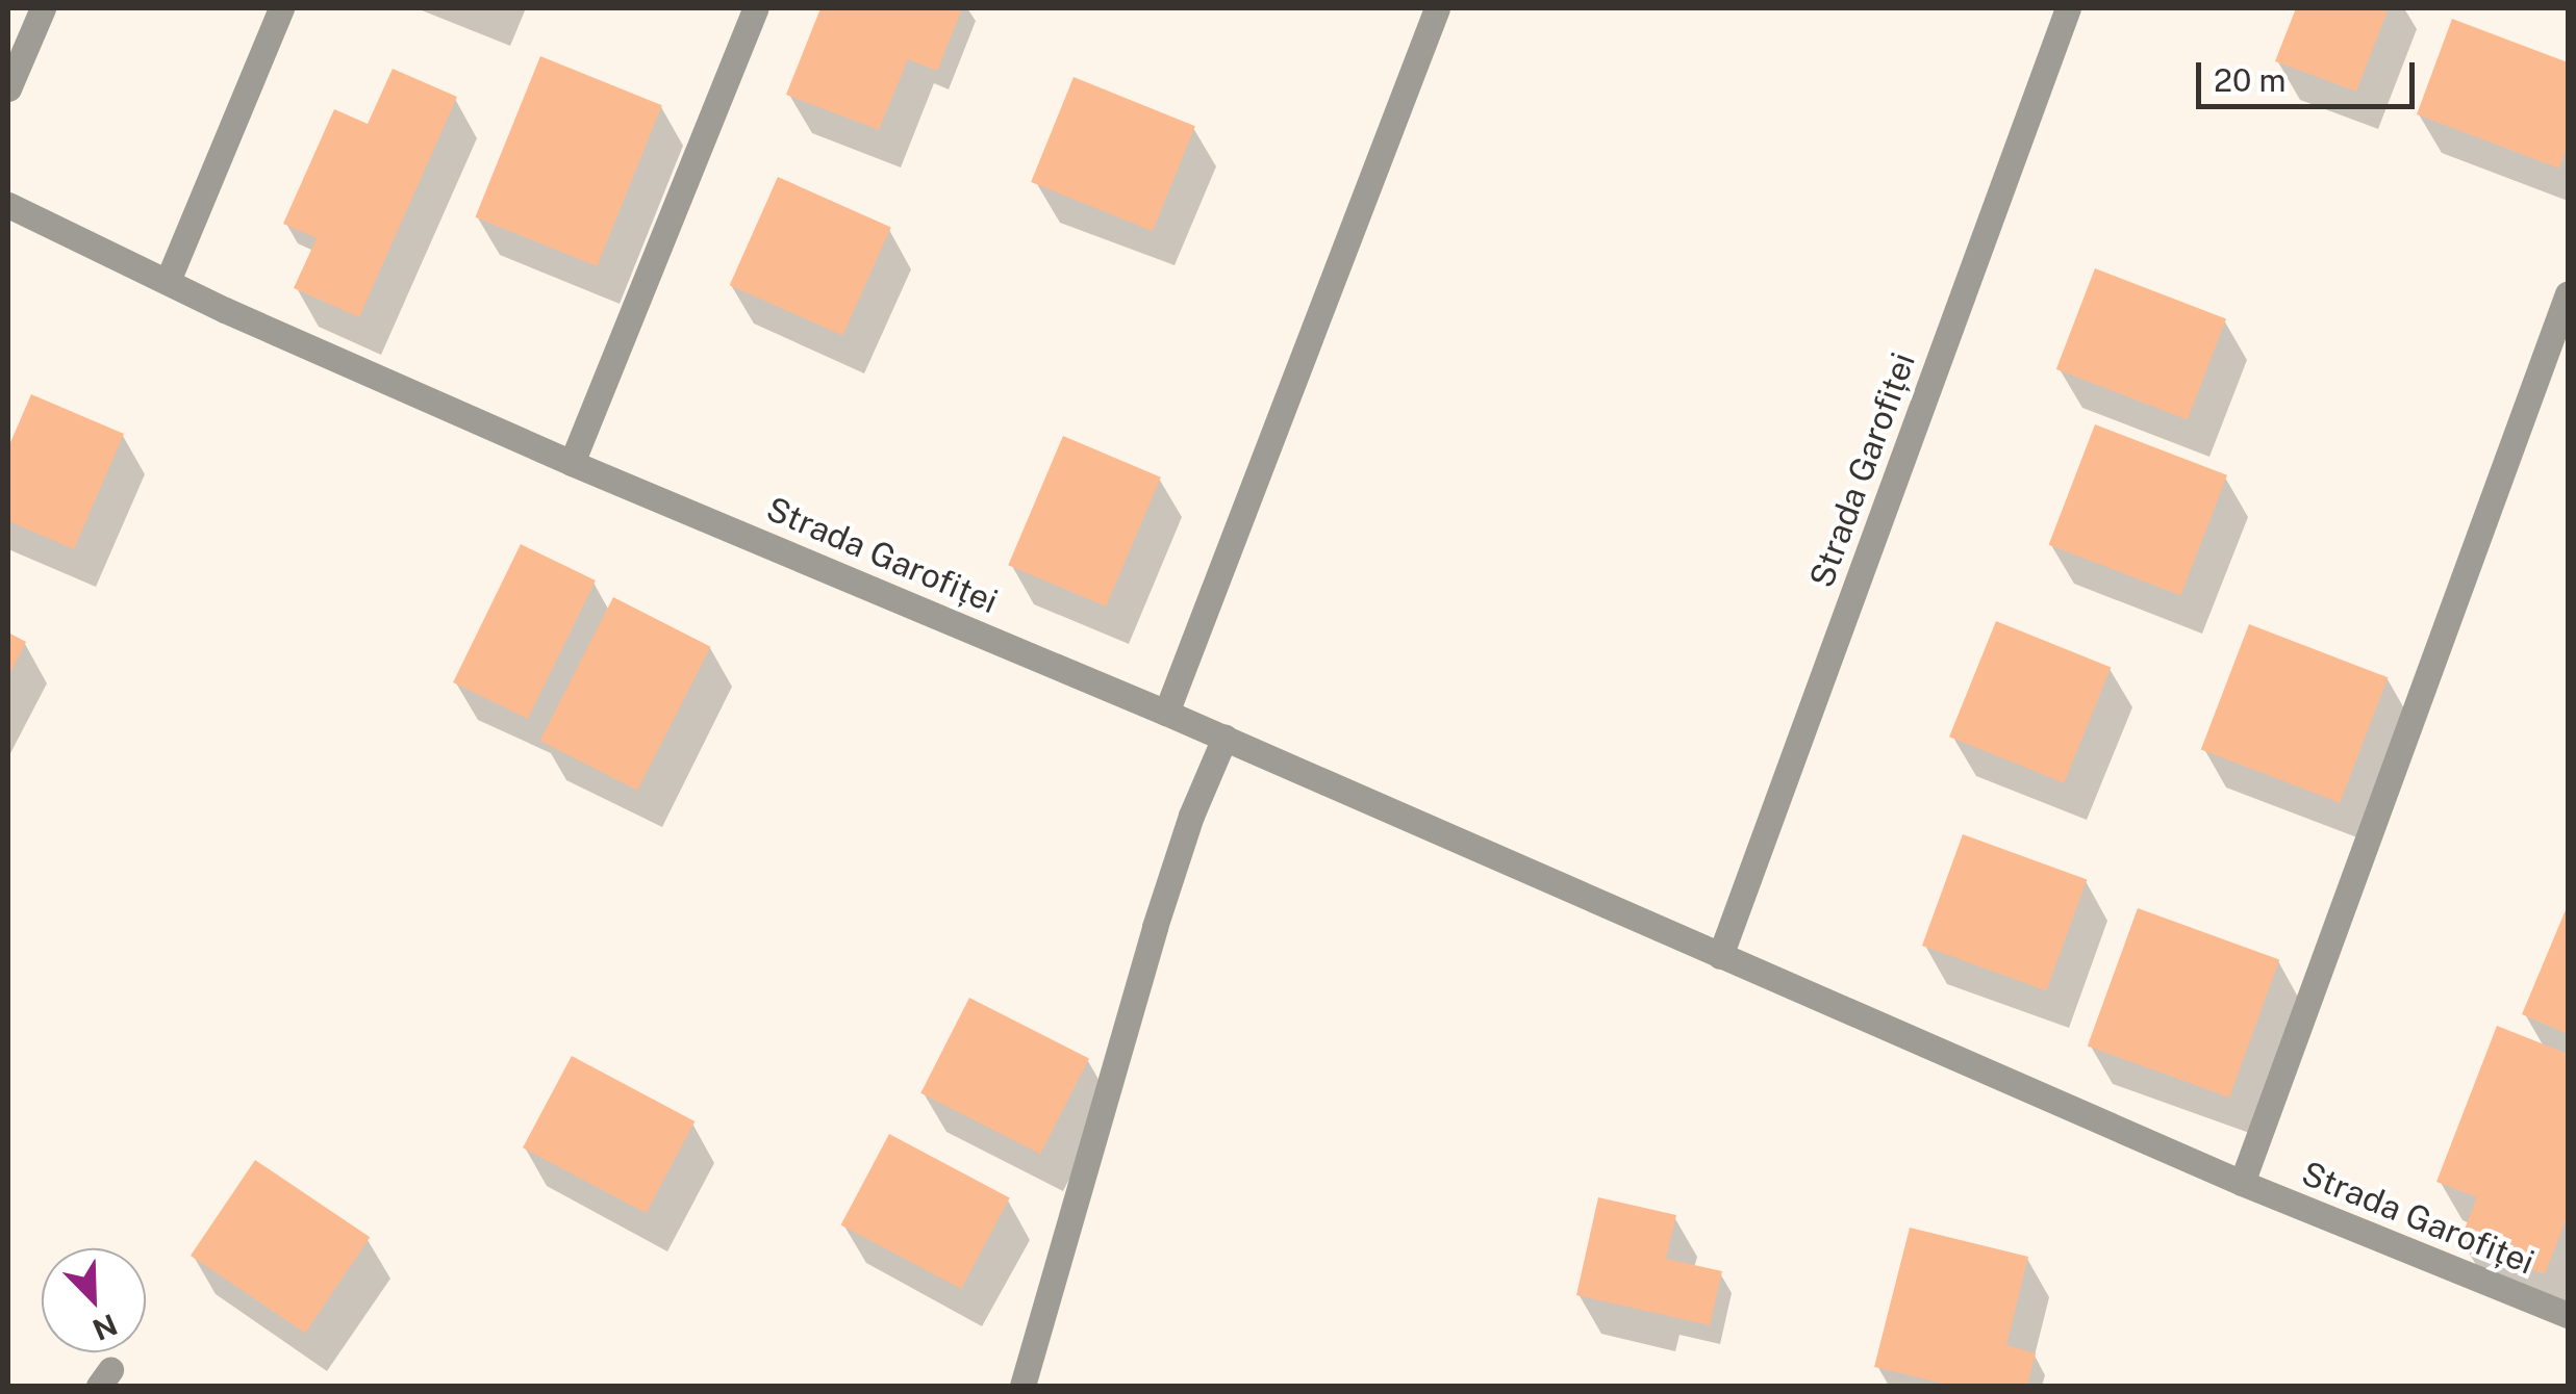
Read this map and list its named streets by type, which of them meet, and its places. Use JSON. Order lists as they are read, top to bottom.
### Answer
{
  "streets": {
    "street": ["Strada Garofiței"]
  },
  "scale_bar": "20 m",
  "north": "bottom right"
}
